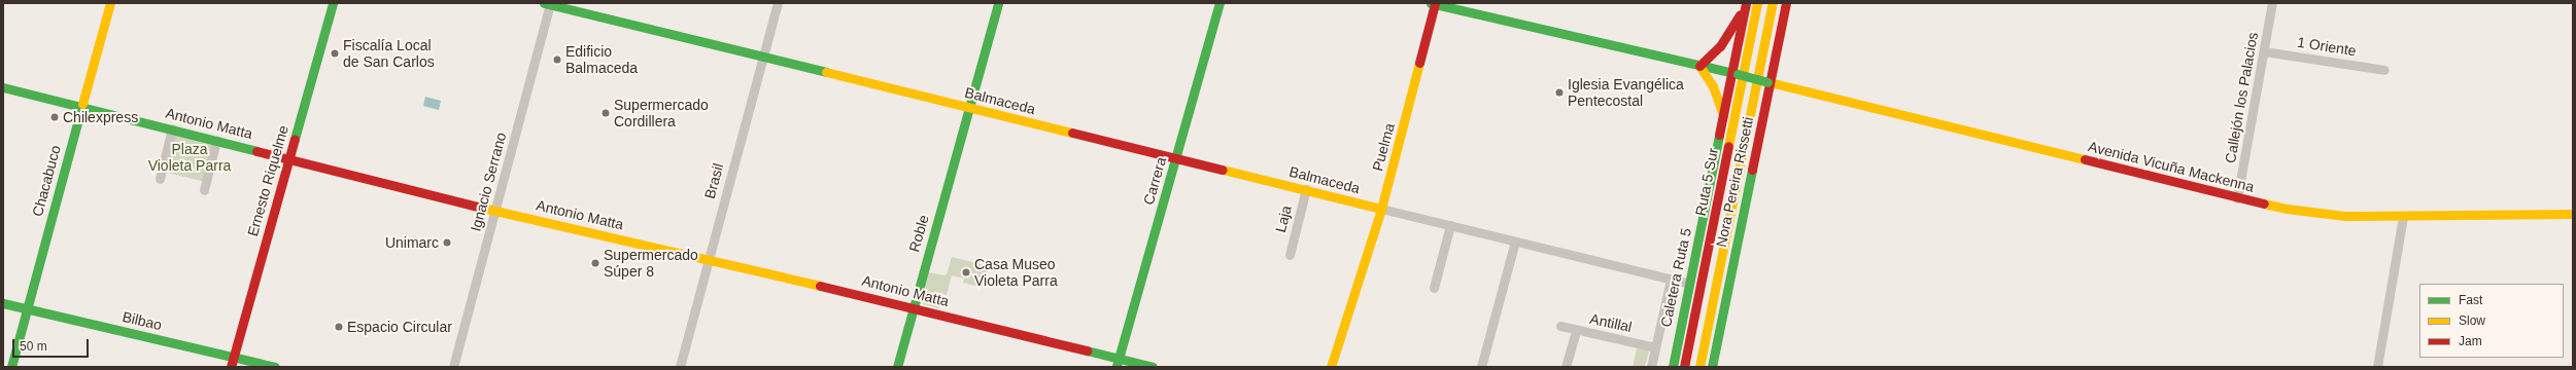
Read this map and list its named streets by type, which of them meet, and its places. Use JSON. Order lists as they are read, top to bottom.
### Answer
{
  "streets": {
    "main road": [
      "Balmaceda",
      "Antonio Matta",
      "Puelma",
      "Avenida Vicuña Mackenna",
      "Chacabuco",
      "Ernesto Riquelme",
      "Carrera",
      "Ruta 5 Sur",
      "Nora Pereira Rissetti",
      "Roble",
      "Caletera Ruta 5",
      "Bilbao"
    ],
    "street": [
      "1 Oriente",
      "Callejón los Palacios",
      "Brasil",
      "Ignacio Serrano",
      "Laja",
      "Antillal"
    ]
  },
  "crossings": [
    ["1 Oriente", "Callejón los Palacios"],
    ["Callejón los Palacios", "Avenida Vicuña Mackenna"],
    ["Balmaceda", "Puelma"],
    ["Balmaceda", "Brasil"],
    ["Balmaceda", "Carrera"],
    ["Balmaceda", "Ignacio Serrano"],
    ["Balmaceda", "Laja"],
    ["Balmaceda", "Roble"],
    ["Balmaceda", "Caletera Ruta 5"],
    ["Antonio Matta", "Chacabuco"],
    ["Antonio Matta", "Ernesto Riquelme"],
    ["Antonio Matta", "Brasil"],
    ["Antonio Matta", "Carrera"],
    ["Antonio Matta", "Ignacio Serrano"],
    ["Antonio Matta", "Roble"],
    ["Avenida Vicuña Mackenna", "Nora Pereira Rissetti"],
    ["Avenida Vicuña Mackenna", "Caletera Ruta 5"],
    ["Chacabuco", "Bilbao"],
    ["Ernesto Riquelme", "Bilbao"]
  ],
  "parks": ["Plaza Violeta Parra"],
  "places": [
    "Fiscalía Local de San Carlos",
    "Edificio Balmaceda",
    "Iglesia Evangélica Pentecostal",
    "Supermercado Cordillera",
    "Chilexpress",
    "Unimarc",
    "Supermercado Súper 8",
    "Casa Museo Violeta Parra",
    "Espacio Circular"
  ],
  "legend": ["Fast", "Slow", "Jam"],
  "scale_bar": "50 m"
}
